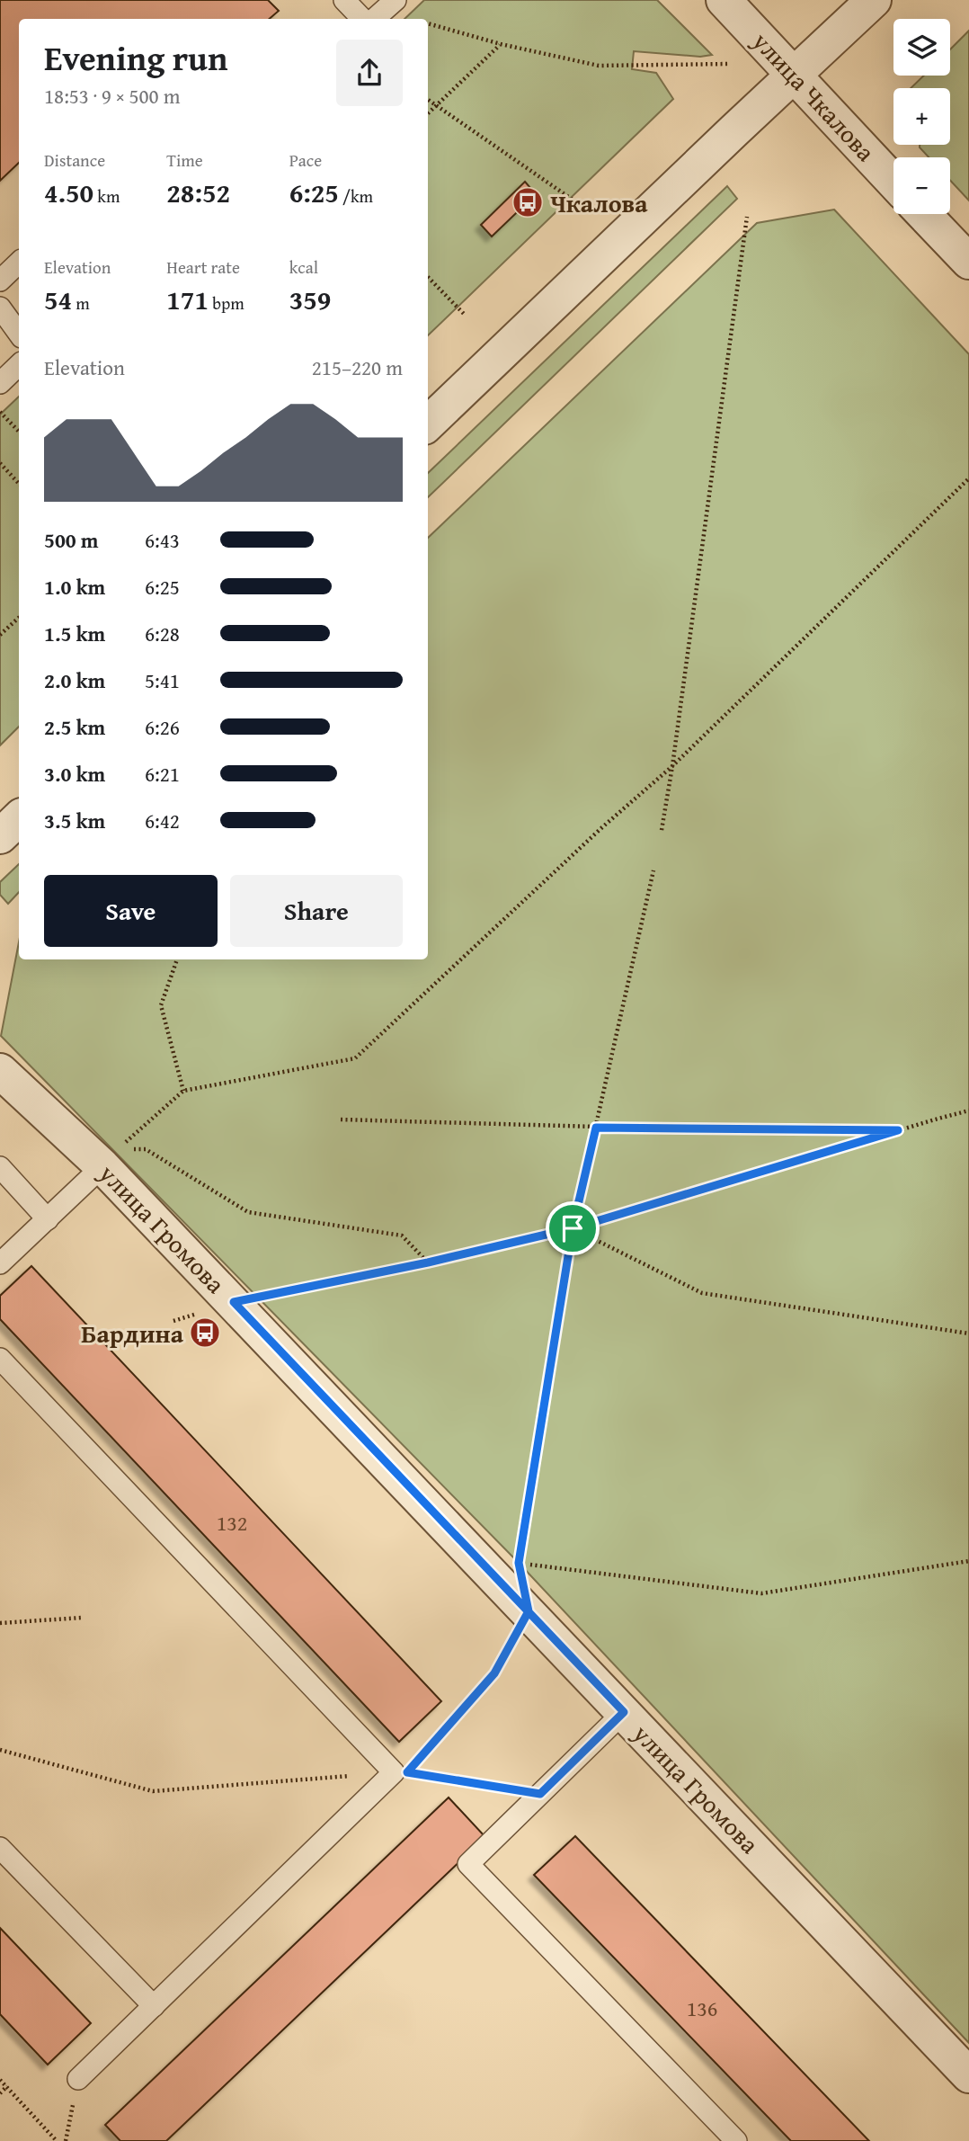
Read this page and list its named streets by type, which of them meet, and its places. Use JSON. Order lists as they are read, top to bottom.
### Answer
{
  "streets": {
    "street": ["улица Чкалова", "улица Громова"]
  },
  "places": {
    "bus stop": ["Чкалова", "Бардина"]
  },
  "house_numbers": ["132", "136"],
  "page": {
    "map_buttons": ["+", "−"],
    "heading": ["Evening run", "18:53 · 9 × 500 m"],
    "stats": [
      ["Distance", "4.50 km"],
      ["Time", "28:52"],
      ["Pace", "6:25 /km"],
      ["Elevation", "54 m"],
      ["Heart rate", "171 bpm"],
      ["kcal", "359"]
    ],
    "chart": ["Elevation", "215–220 m"],
    "list": [
      {
        "name": "500 m",
        "note": "6:43"
      },
      {
        "name": "1.0 km",
        "note": "6:25"
      },
      {
        "name": "1.5 km",
        "note": "6:28"
      },
      {
        "name": "2.0 km",
        "note": "5:41"
      },
      {
        "name": "2.5 km",
        "note": "6:26"
      },
      {
        "name": "3.0 km",
        "note": "6:21"
      },
      {
        "name": "3.5 km",
        "note": "6:42"
      }
    ],
    "buttons": ["Save", "Share"]
  }
}
